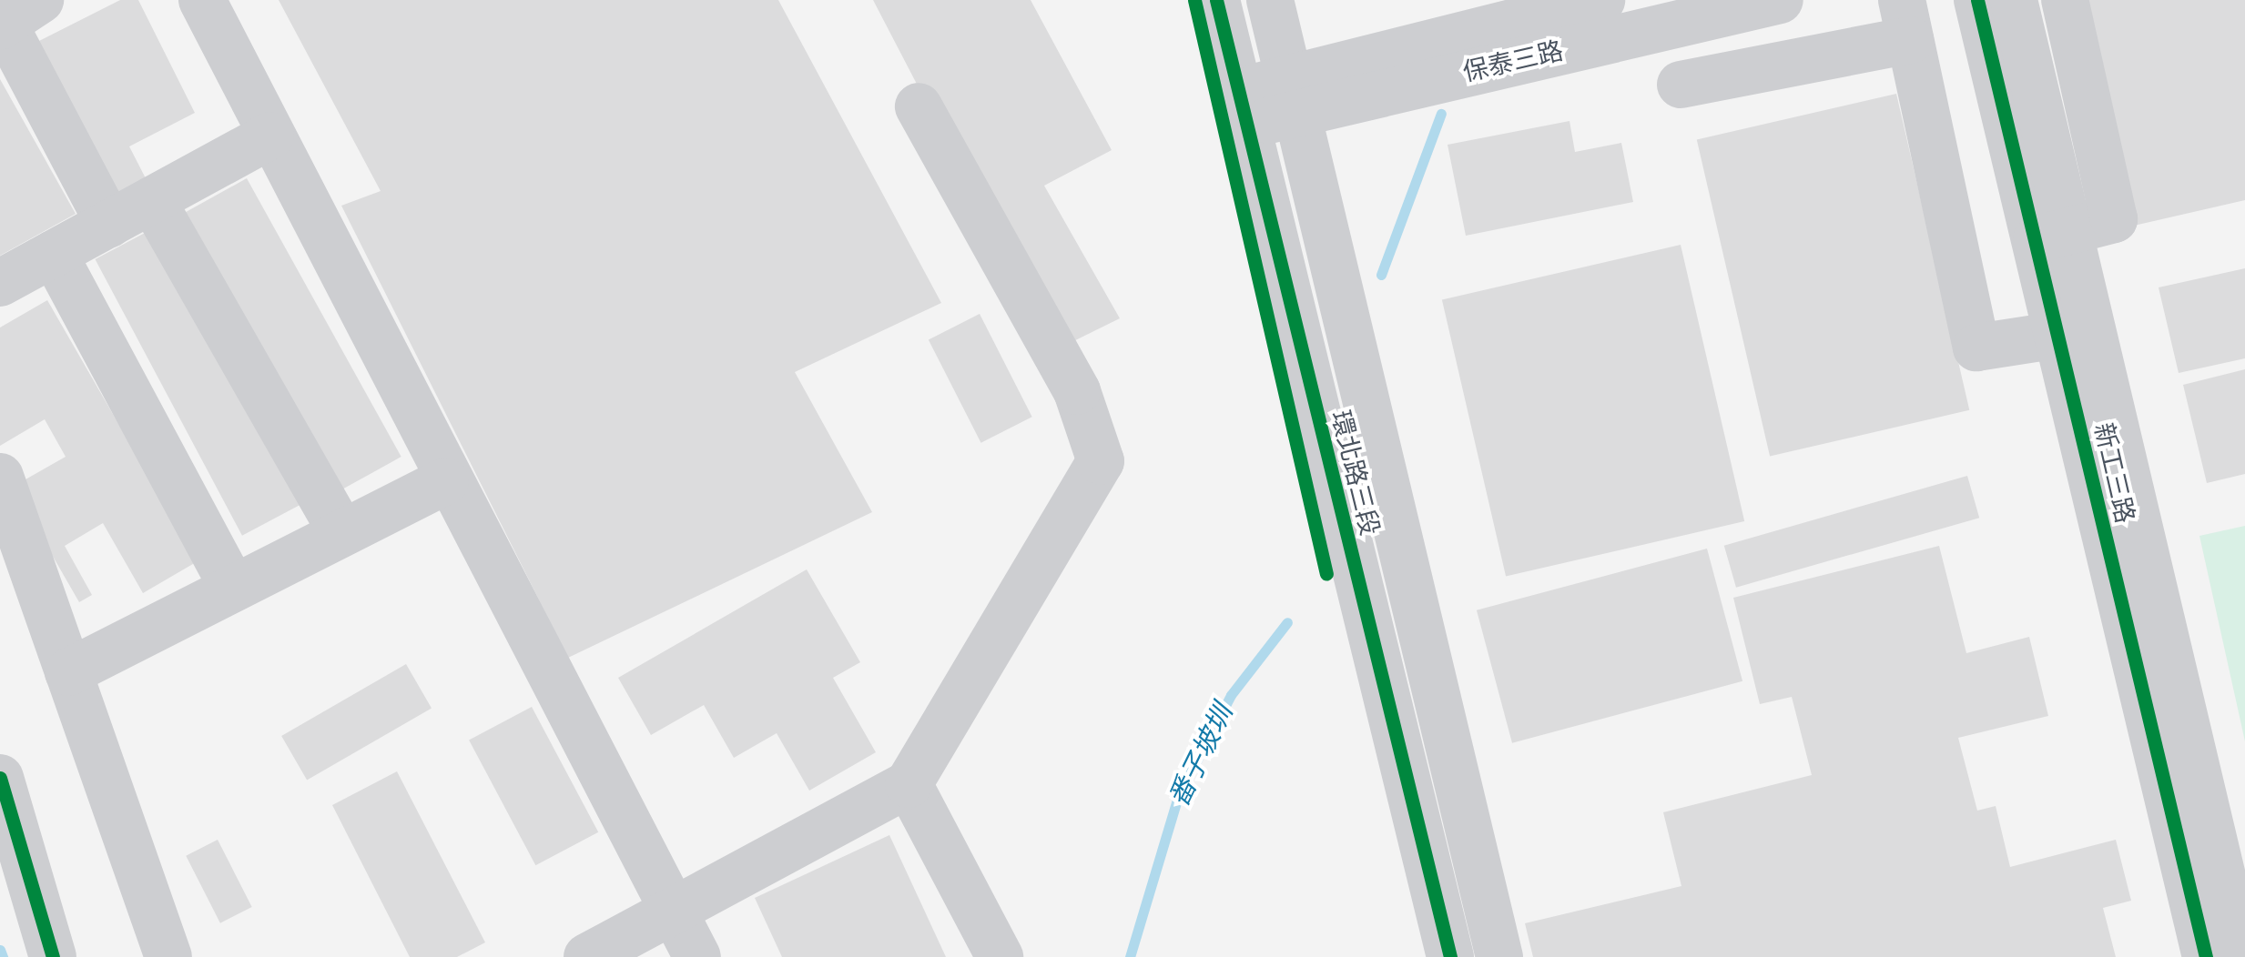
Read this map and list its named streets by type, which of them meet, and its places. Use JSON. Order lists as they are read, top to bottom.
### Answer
{
  "streets": {
    "street": ["保泰三路", "環北路三段", "新工三路"]
  },
  "crossings": [
    ["保泰三路", "環北路三段"]
  ],
  "water": ["番子坡圳"]
}
